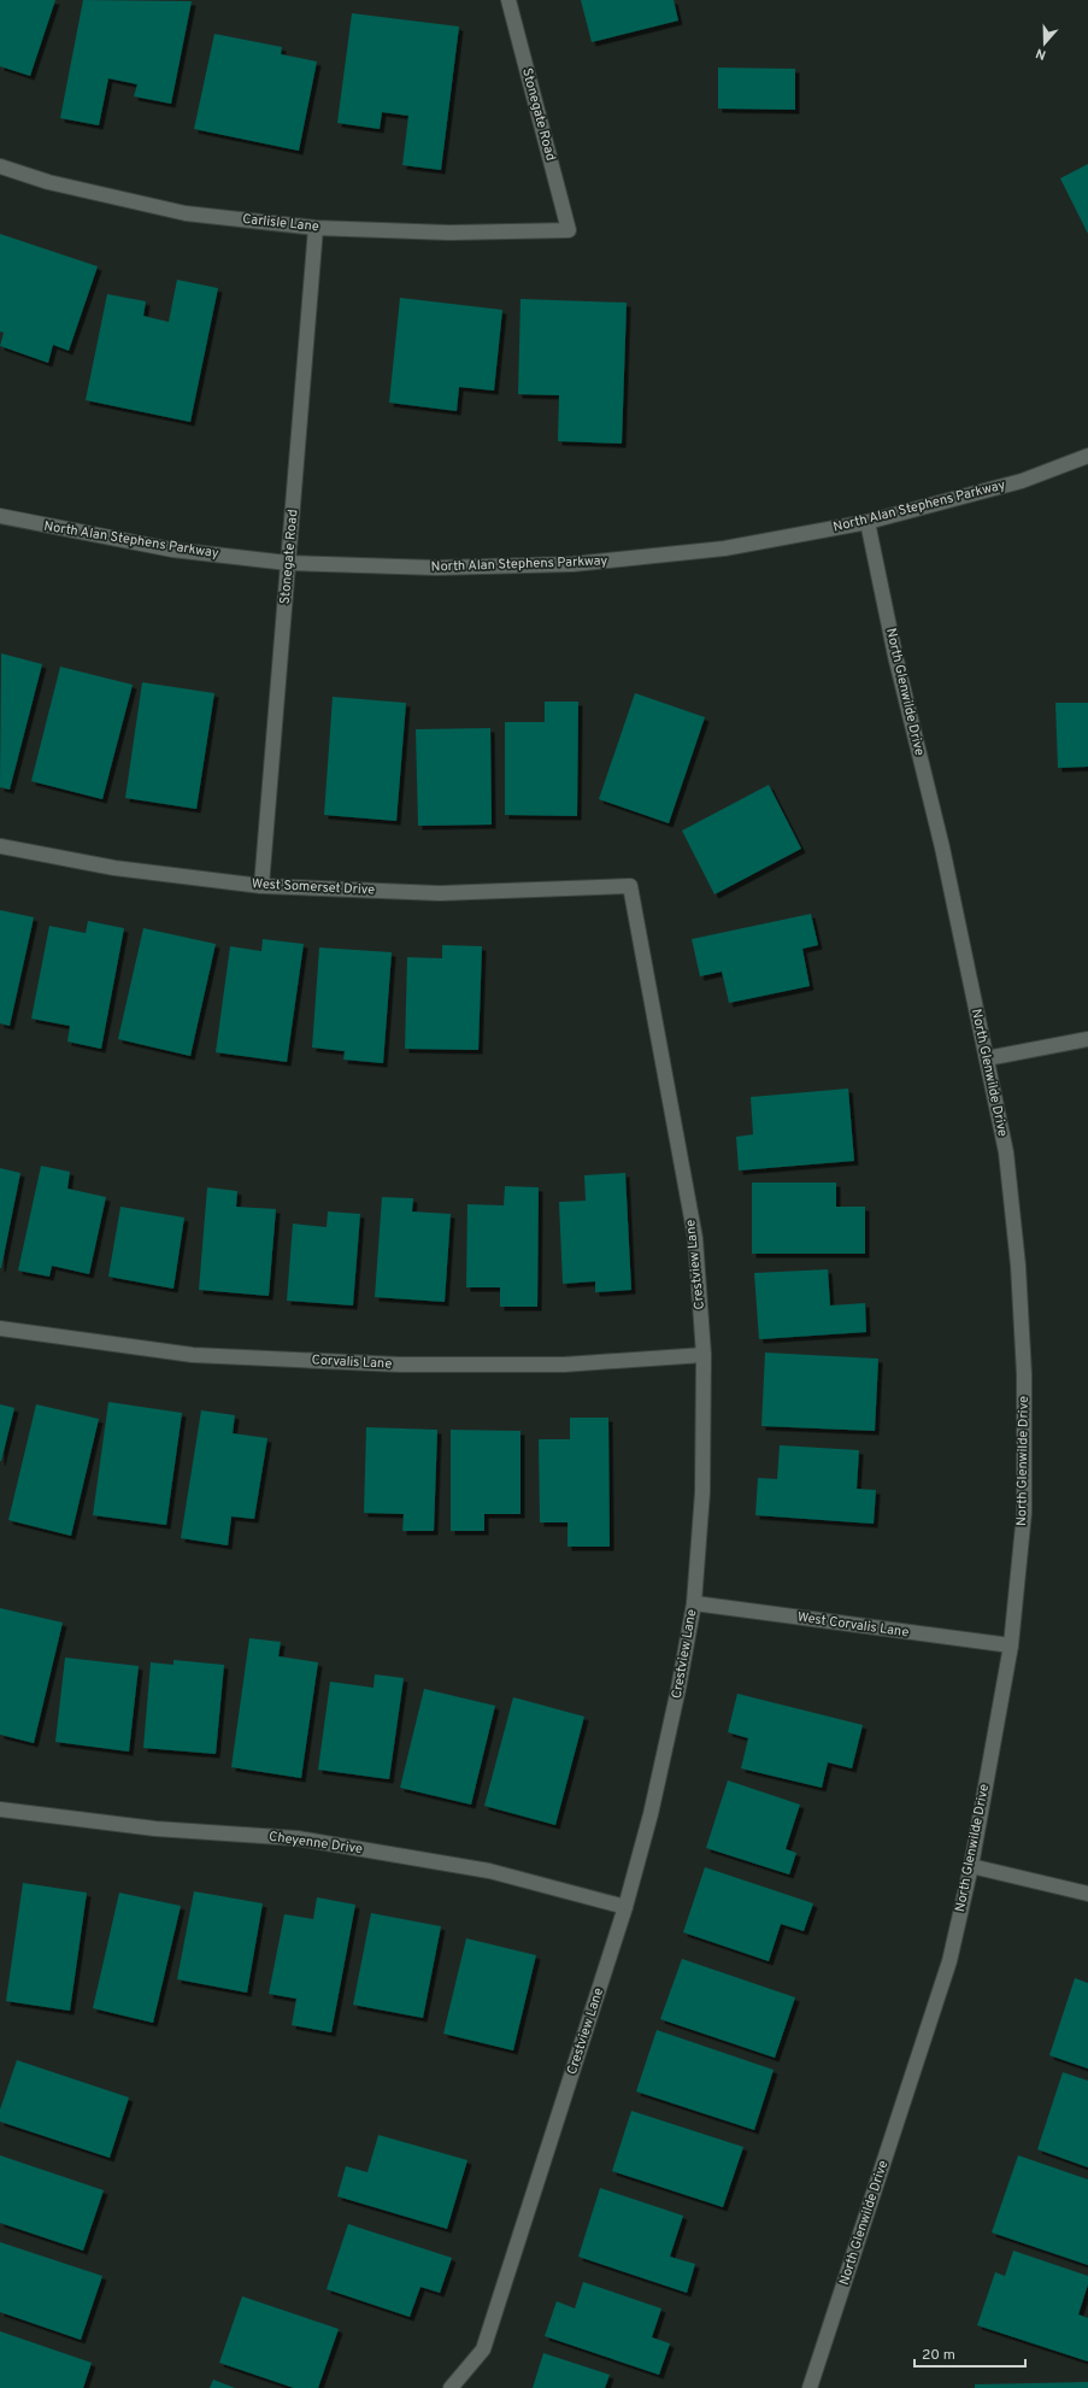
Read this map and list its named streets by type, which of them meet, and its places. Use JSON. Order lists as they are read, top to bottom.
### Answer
{
  "streets": {
    "street": [
      "Stonegate Road",
      "Carlisle Lane",
      "North Alan Stephens Parkway",
      "North Glenwilde Drive",
      "West Somerset Drive",
      "Crestview Lane",
      "Corvalis Lane",
      "West Corvalis Lane",
      "Cheyenne Drive"
    ]
  },
  "crossings": [
    ["Stonegate Road", "Carlisle Lane"],
    ["Stonegate Road", "North Alan Stephens Parkway"],
    ["Stonegate Road", "West Somerset Drive"],
    ["North Alan Stephens Parkway", "North Glenwilde Drive"],
    ["North Glenwilde Drive", "West Corvalis Lane"],
    ["West Somerset Drive", "Crestview Lane"],
    ["Crestview Lane", "Corvalis Lane"],
    ["Crestview Lane", "West Corvalis Lane"],
    ["Crestview Lane", "Cheyenne Drive"]
  ],
  "scale_bar": "20 m",
  "north": "bottom"
}
